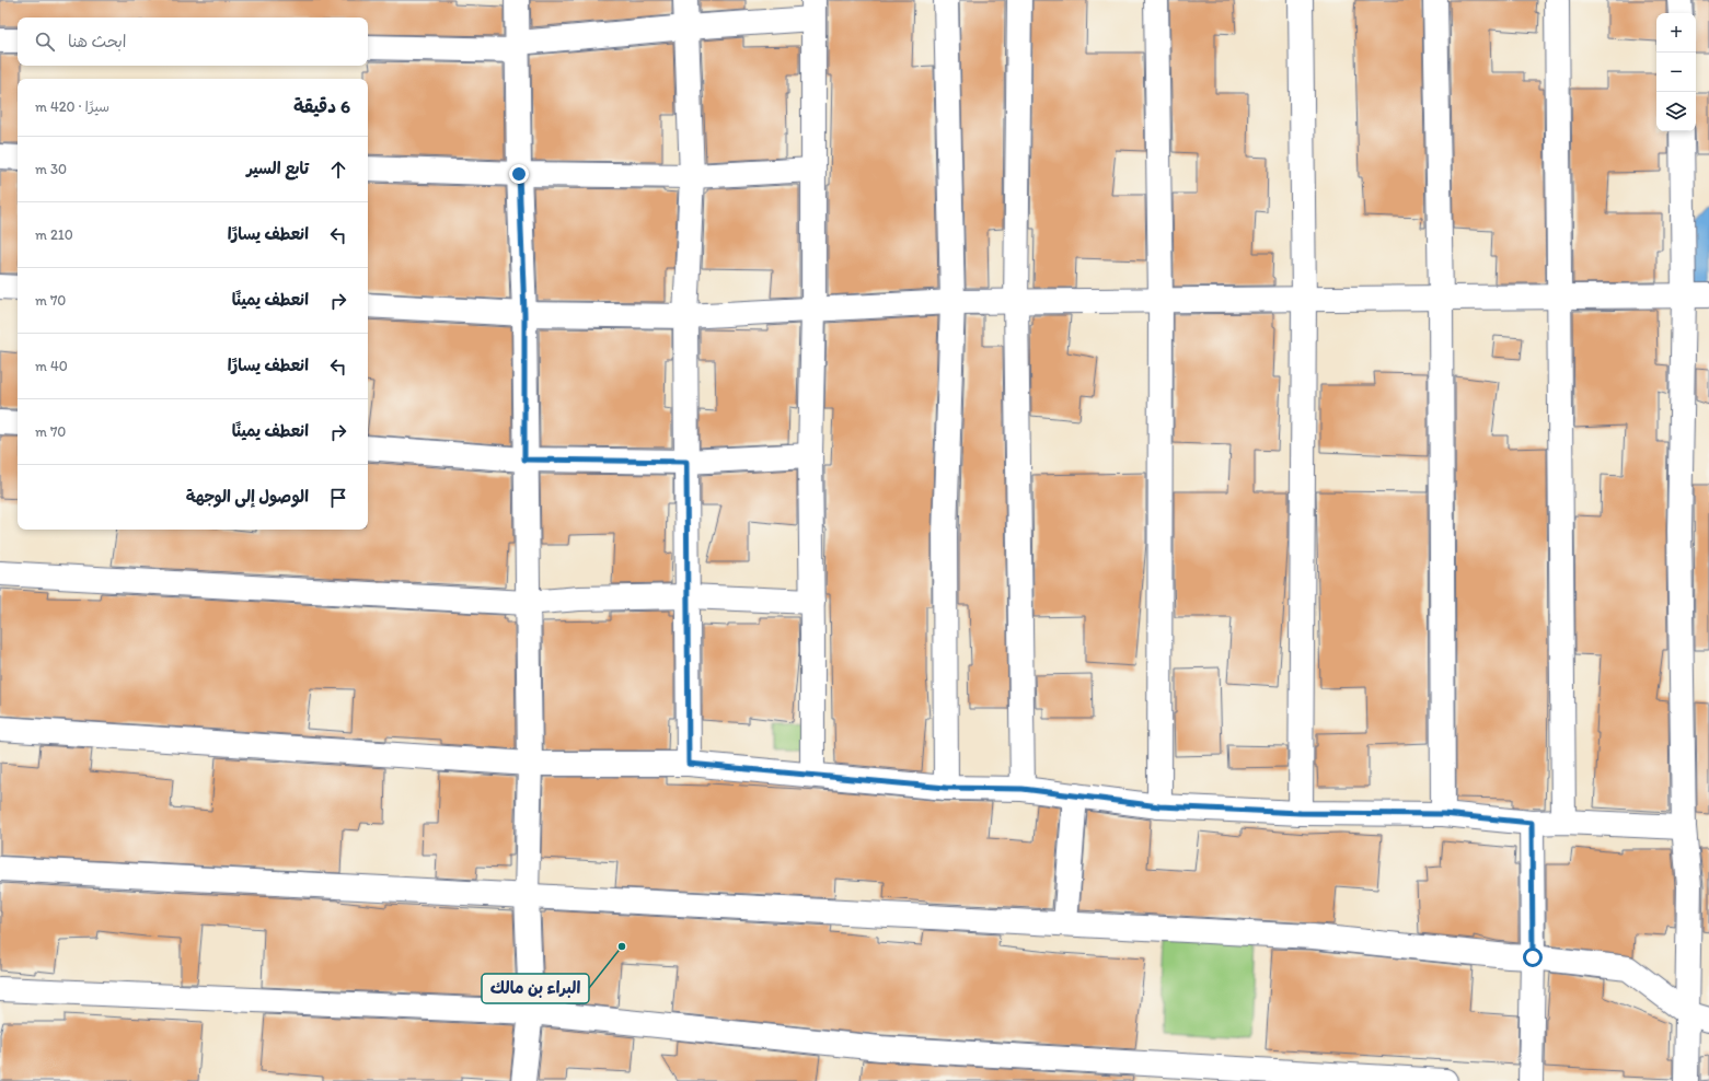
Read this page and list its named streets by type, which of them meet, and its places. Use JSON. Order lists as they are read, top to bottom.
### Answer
{
  "places": ["البراء بن مالك"],
  "page": {
    "map_buttons": ["+", "−"],
    "search": "ابحث هنا",
    "heading": ["6 دقيقة", "سيرًا · 420 m"],
    "list": [
      ["تابع السير", "30 m"],
      ["انعطف يسارًا", "210 m"],
      ["انعطف يمينًا", "70 m"],
      ["انعطف يسارًا", "40 m"],
      ["انعطف يمينًا", "70 m"],
      "الوصول إلى الوجهة"
    ]
  }
}
